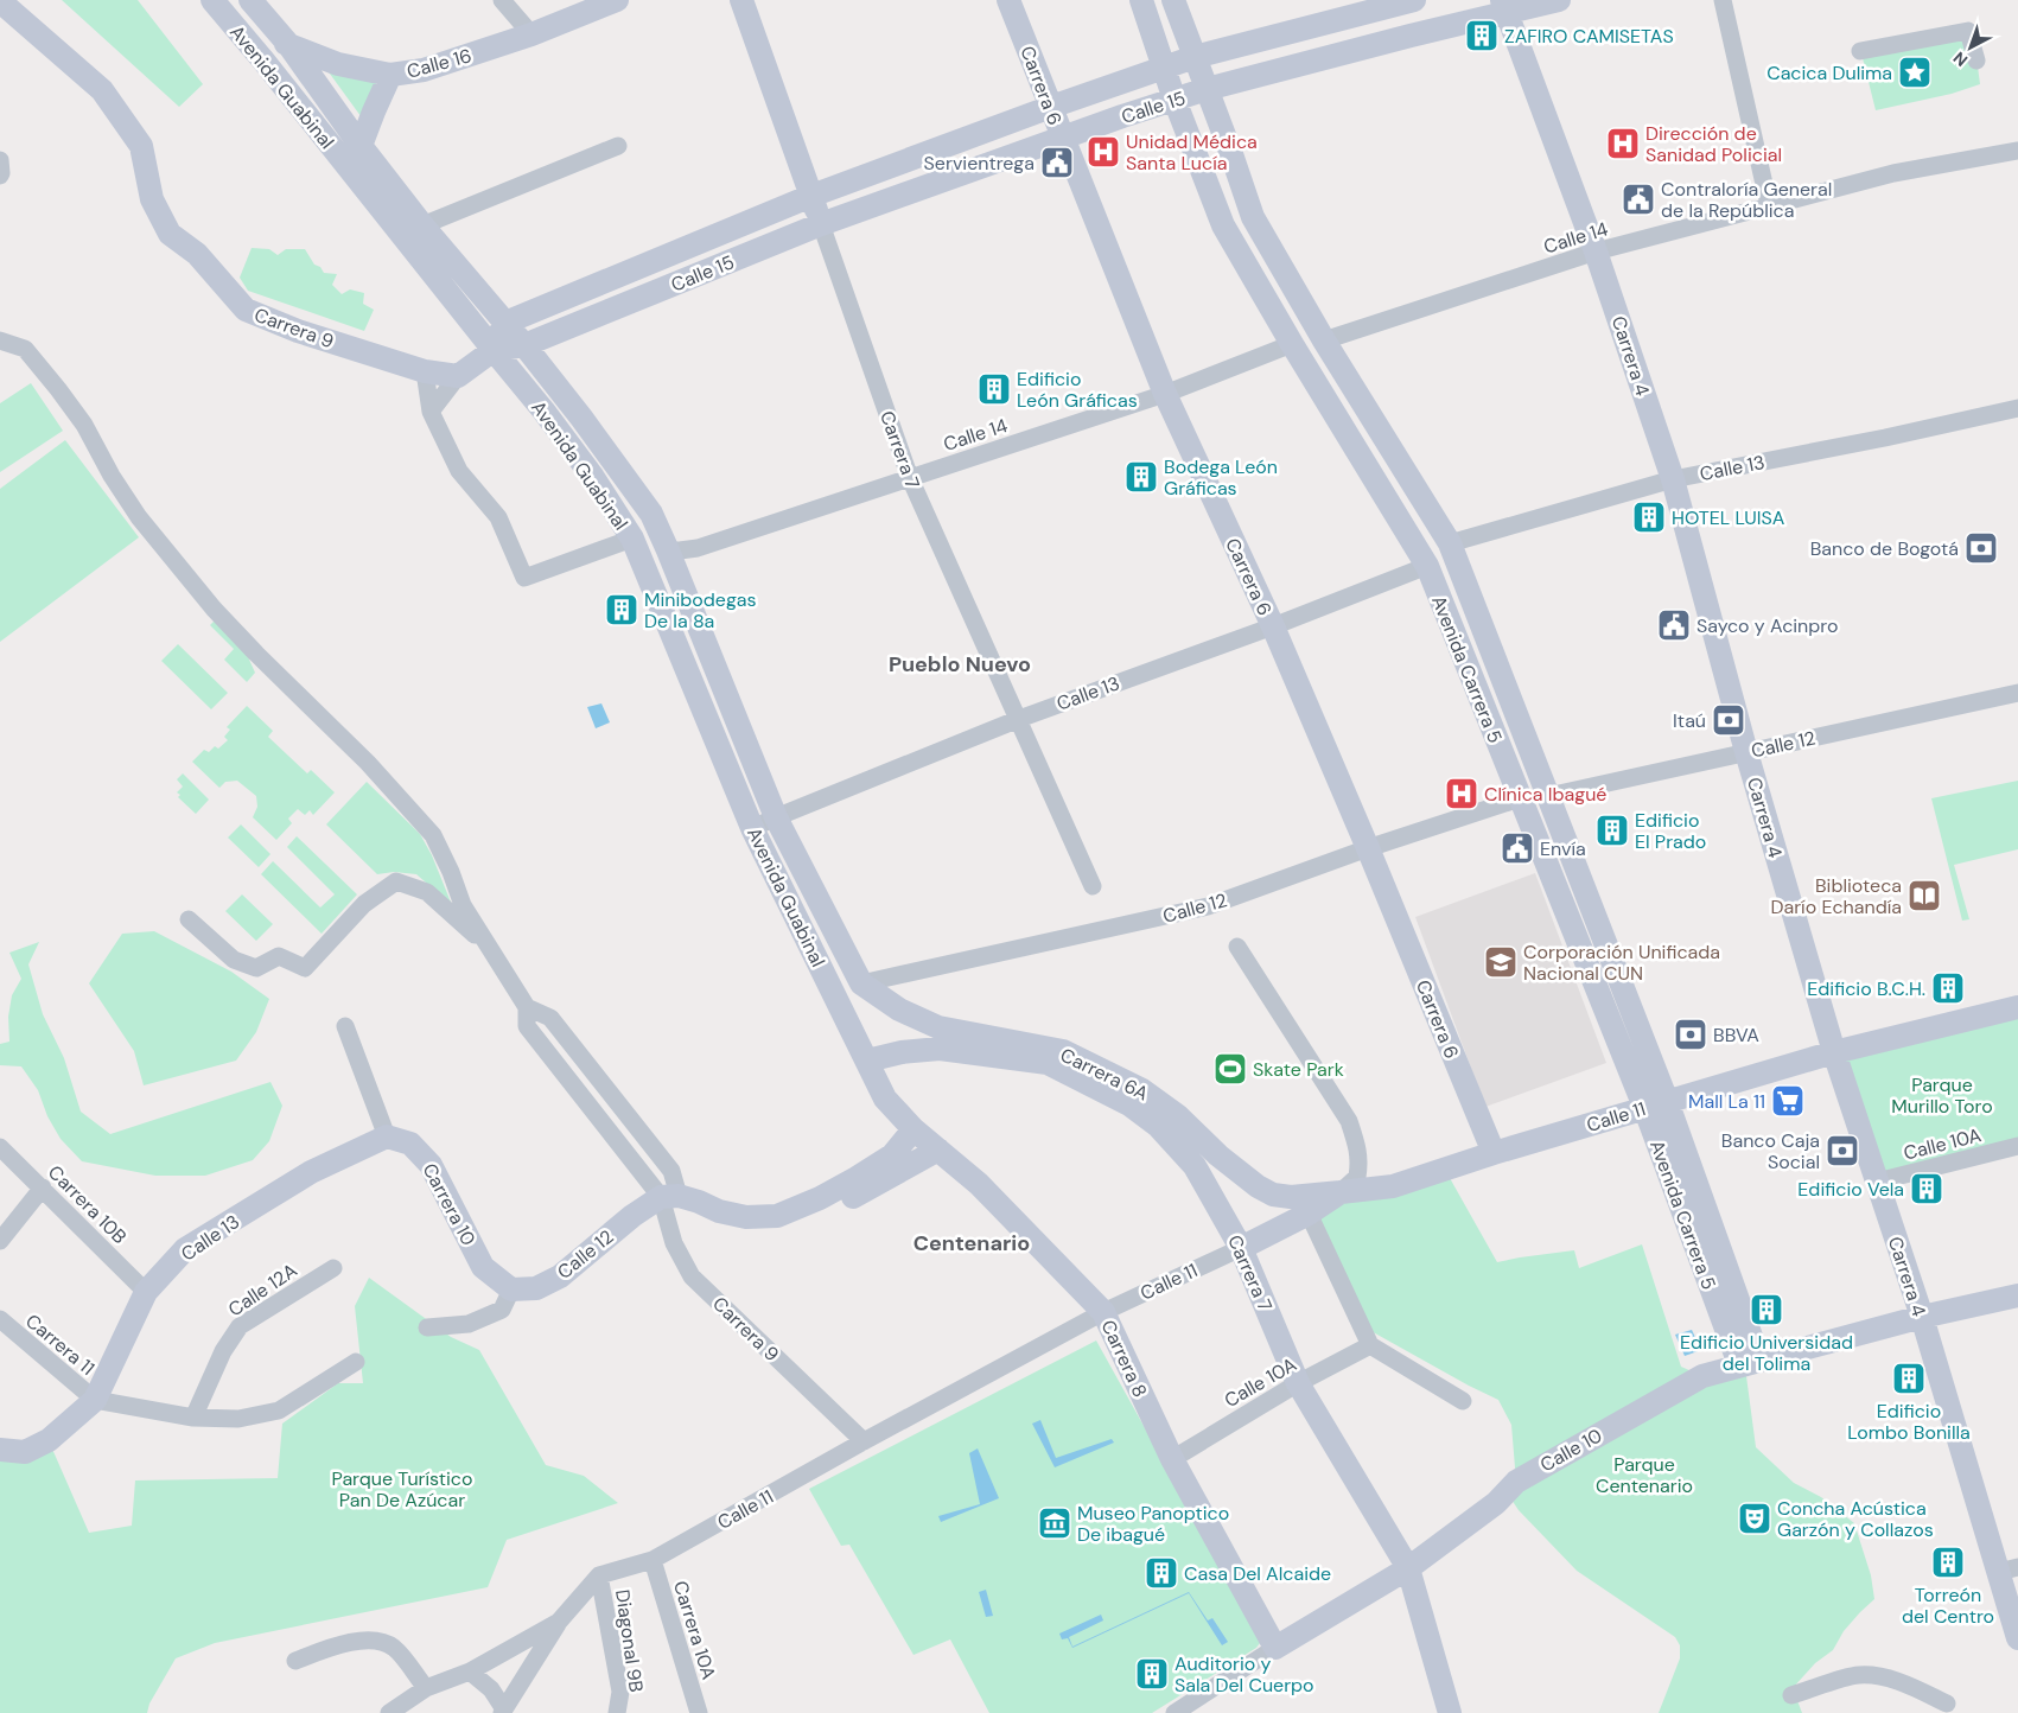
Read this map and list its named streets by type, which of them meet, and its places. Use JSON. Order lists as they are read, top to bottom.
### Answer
{
  "streets": {
    "main road": [
      "Calle 16",
      "Carrera 6",
      "Avenida Guabinal",
      "Calle 15",
      "Carrera 9",
      "Carrera 4",
      "Carrera 7",
      "Calle 13",
      "Avenida Carrera 5",
      "Calle 12",
      "Carrera 6A",
      "Calle 11",
      "Carrera 10",
      "Carrera 8",
      "Calle 10"
    ],
    "street": [
      "Calle 14",
      "Calle 10A",
      "Carrera 10B",
      "Calle 12A",
      "Carrera 11",
      "Carrera 10A",
      "Diagonal 9B"
    ]
  },
  "crossings": [
    ["Calle 16", "Avenida Guabinal"],
    ["Carrera 6", "Calle 15"],
    ["Carrera 6", "Calle 14"],
    ["Carrera 6", "Calle 13"],
    ["Carrera 6", "Calle 12"],
    ["Carrera 6", "Calle 11"],
    ["Avenida Guabinal", "Calle 15"],
    ["Avenida Guabinal", "Calle 14"],
    ["Avenida Guabinal", "Carrera 7"],
    ["Avenida Guabinal", "Calle 13"],
    ["Avenida Guabinal", "Calle 12"],
    ["Avenida Guabinal", "Carrera 6A"],
    ["Avenida Guabinal", "Carrera 8"],
    ["Calle 15", "Carrera 9"],
    ["Calle 15", "Carrera 4"],
    ["Calle 15", "Carrera 7"],
    ["Calle 15", "Avenida Carrera 5"],
    ["Calle 14", "Carrera 4"],
    ["Calle 14", "Carrera 7"],
    ["Calle 14", "Avenida Carrera 5"],
    ["Carrera 9", "Calle 12"],
    ["Carrera 9", "Calle 11"],
    ["Carrera 4", "Calle 13"],
    ["Carrera 4", "Calle 12"],
    ["Carrera 4", "Calle 11"],
    ["Carrera 4", "Calle 10A"],
    ["Carrera 4", "Calle 10"],
    ["Carrera 7", "Calle 13"],
    ["Carrera 7", "Carrera 6A"],
    ["Carrera 7", "Calle 11"],
    ["Carrera 7", "Calle 10A"],
    ["Carrera 7", "Carrera 8"],
    ["Carrera 7", "Calle 10"],
    ["Calle 13", "Avenida Carrera 5"],
    ["Calle 13", "Carrera 10B"],
    ["Calle 13", "Carrera 10"],
    ["Calle 13", "Carrera 11"],
    ["Avenida Carrera 5", "Calle 12"],
    ["Avenida Carrera 5", "Calle 11"],
    ["Avenida Carrera 5", "Calle 10"],
    ["Calle 12", "Carrera 6A"],
    ["Calle 12", "Carrera 10"],
    ["Carrera 6A", "Calle 11"],
    ["Carrera 6A", "Calle 10A"],
    ["Calle 11", "Carrera 8"],
    ["Calle 11", "Carrera 10A"],
    ["Calle 11", "Diagonal 9B"],
    ["Calle 10A", "Carrera 8"],
    ["Carrera 8", "Calle 10"]
  ],
  "districts": ["Pueblo Nuevo", "Centenario"],
  "parks": ["Parque Murillo Toro", "Parque Centenario", "Parque Turístico Pan De Azúcar"],
  "places": {
    "building": [
      "ZAFIRO CAMISETAS",
      "Edificio León Gráficas",
      "Bodega León Gráficas",
      "HOTEL LUISA",
      "Minibodegas De la 8a",
      "Edificio El Prado",
      "Edificio B.C.H.",
      "Edificio Vela",
      "Edificio Universidad del Tolima",
      "Edificio Lombo Bonilla",
      "Torreón del Centro",
      "Casa Del Alcaide",
      "Auditorio y Sala Del Cuerpo"
    ],
    "place": ["Cacica Dulima"],
    "hospital": ["Dirección de Sanidad Policial", "Unidad Médica Santa Lucía", "Clínica Ibagué"],
    "public building": [
      "Servientrega",
      "Contraloría General de la República",
      "Sayco y Acinpro",
      "Envía"
    ],
    "bank": [
      "Banco de Bogotá",
      "Itaú",
      "BBVA",
      "Banco Caja Social"
    ],
    "library": ["Biblioteca Darío Echandía"],
    "school or university": ["Corporación Unificada Nacional CUN"],
    "sports": ["Skate Park"],
    "supermarket": ["Mall La 11"],
    "theatre": ["Concha Acústica Garzón y Collazos"],
    "museum": ["Museo Panoptico De ibagué"]
  },
  "north": "bottom left"
}
